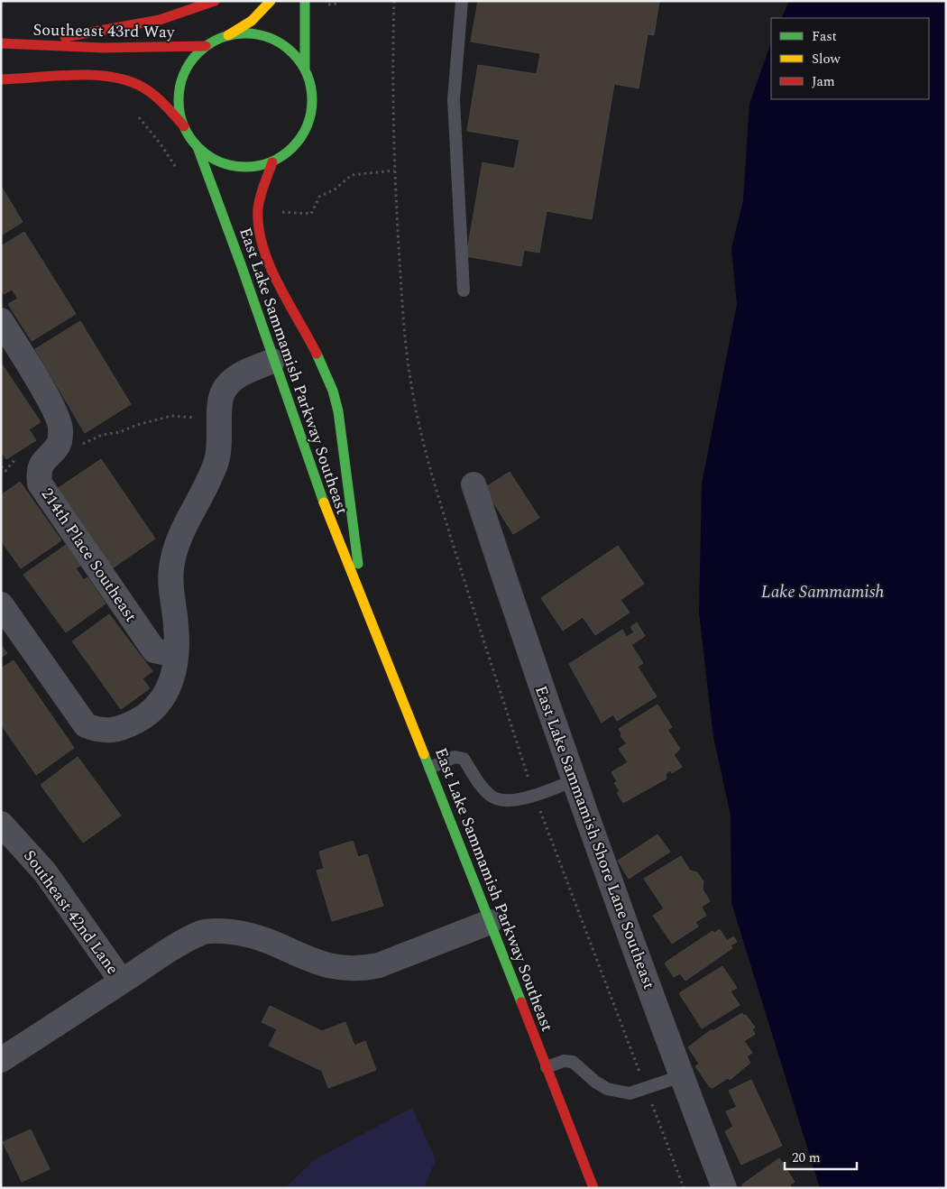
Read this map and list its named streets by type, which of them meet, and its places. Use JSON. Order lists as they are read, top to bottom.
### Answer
{
  "streets": {
    "main road": ["Southeast 43rd Way", "East Lake Sammamish Parkway Southeast"],
    "street": ["214th Place Southeast", "East Lake Sammamish Shore Lane Southeast", "Southeast 42nd Lane"]
  },
  "crossings": [
    ["Southeast 43rd Way", "East Lake Sammamish Parkway Southeast"]
  ],
  "water": ["Lake Sammamish"],
  "legend": ["Fast", "Slow", "Jam"],
  "scale_bar": "20 m"
}
